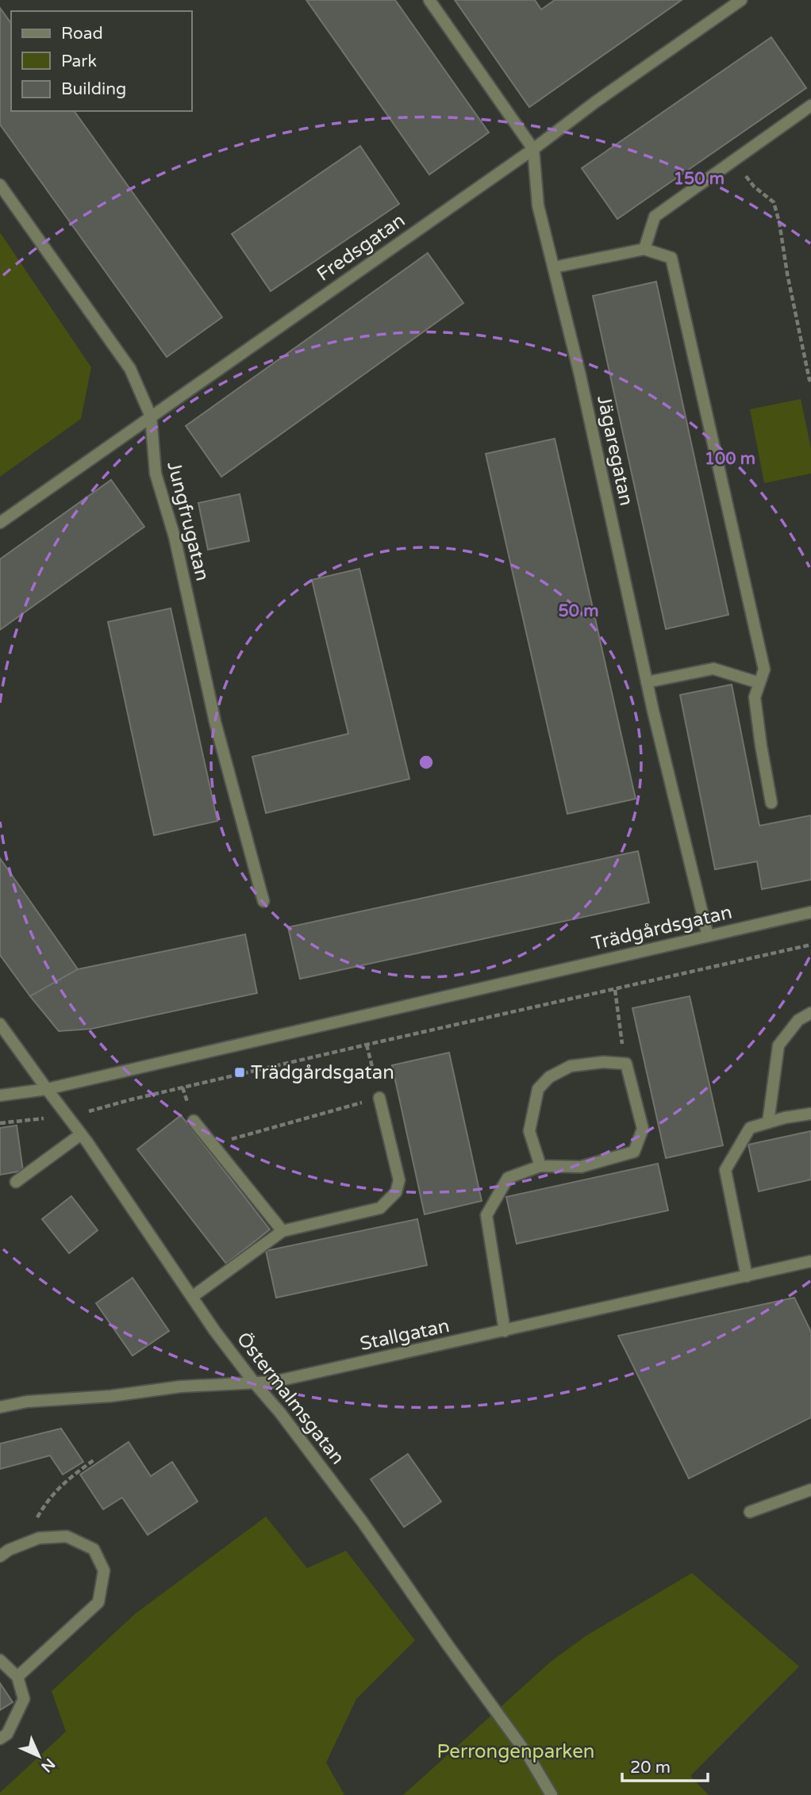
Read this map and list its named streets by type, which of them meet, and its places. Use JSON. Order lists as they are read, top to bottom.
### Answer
{
  "streets": {
    "street": [
      "Fredsgatan",
      "Jägaregatan",
      "Jungfrugatan",
      "Trädgårdsgatan",
      "Stallgatan",
      "Östermalmsgatan"
    ]
  },
  "crossings": [
    ["Fredsgatan", "Jägaregatan"],
    ["Fredsgatan", "Jungfrugatan"],
    ["Jägaregatan", "Trädgårdsgatan"],
    ["Trädgårdsgatan", "Östermalmsgatan"],
    ["Stallgatan", "Östermalmsgatan"]
  ],
  "parks": ["Perrongenparken"],
  "places": {
    "transit": ["Trädgårdsgatan"]
  },
  "legend": ["Road", "Park", "Building"],
  "scale_bar": "20 m",
  "north": "bottom right",
  "rings": ["150 m", "100 m", "50 m"]
}
